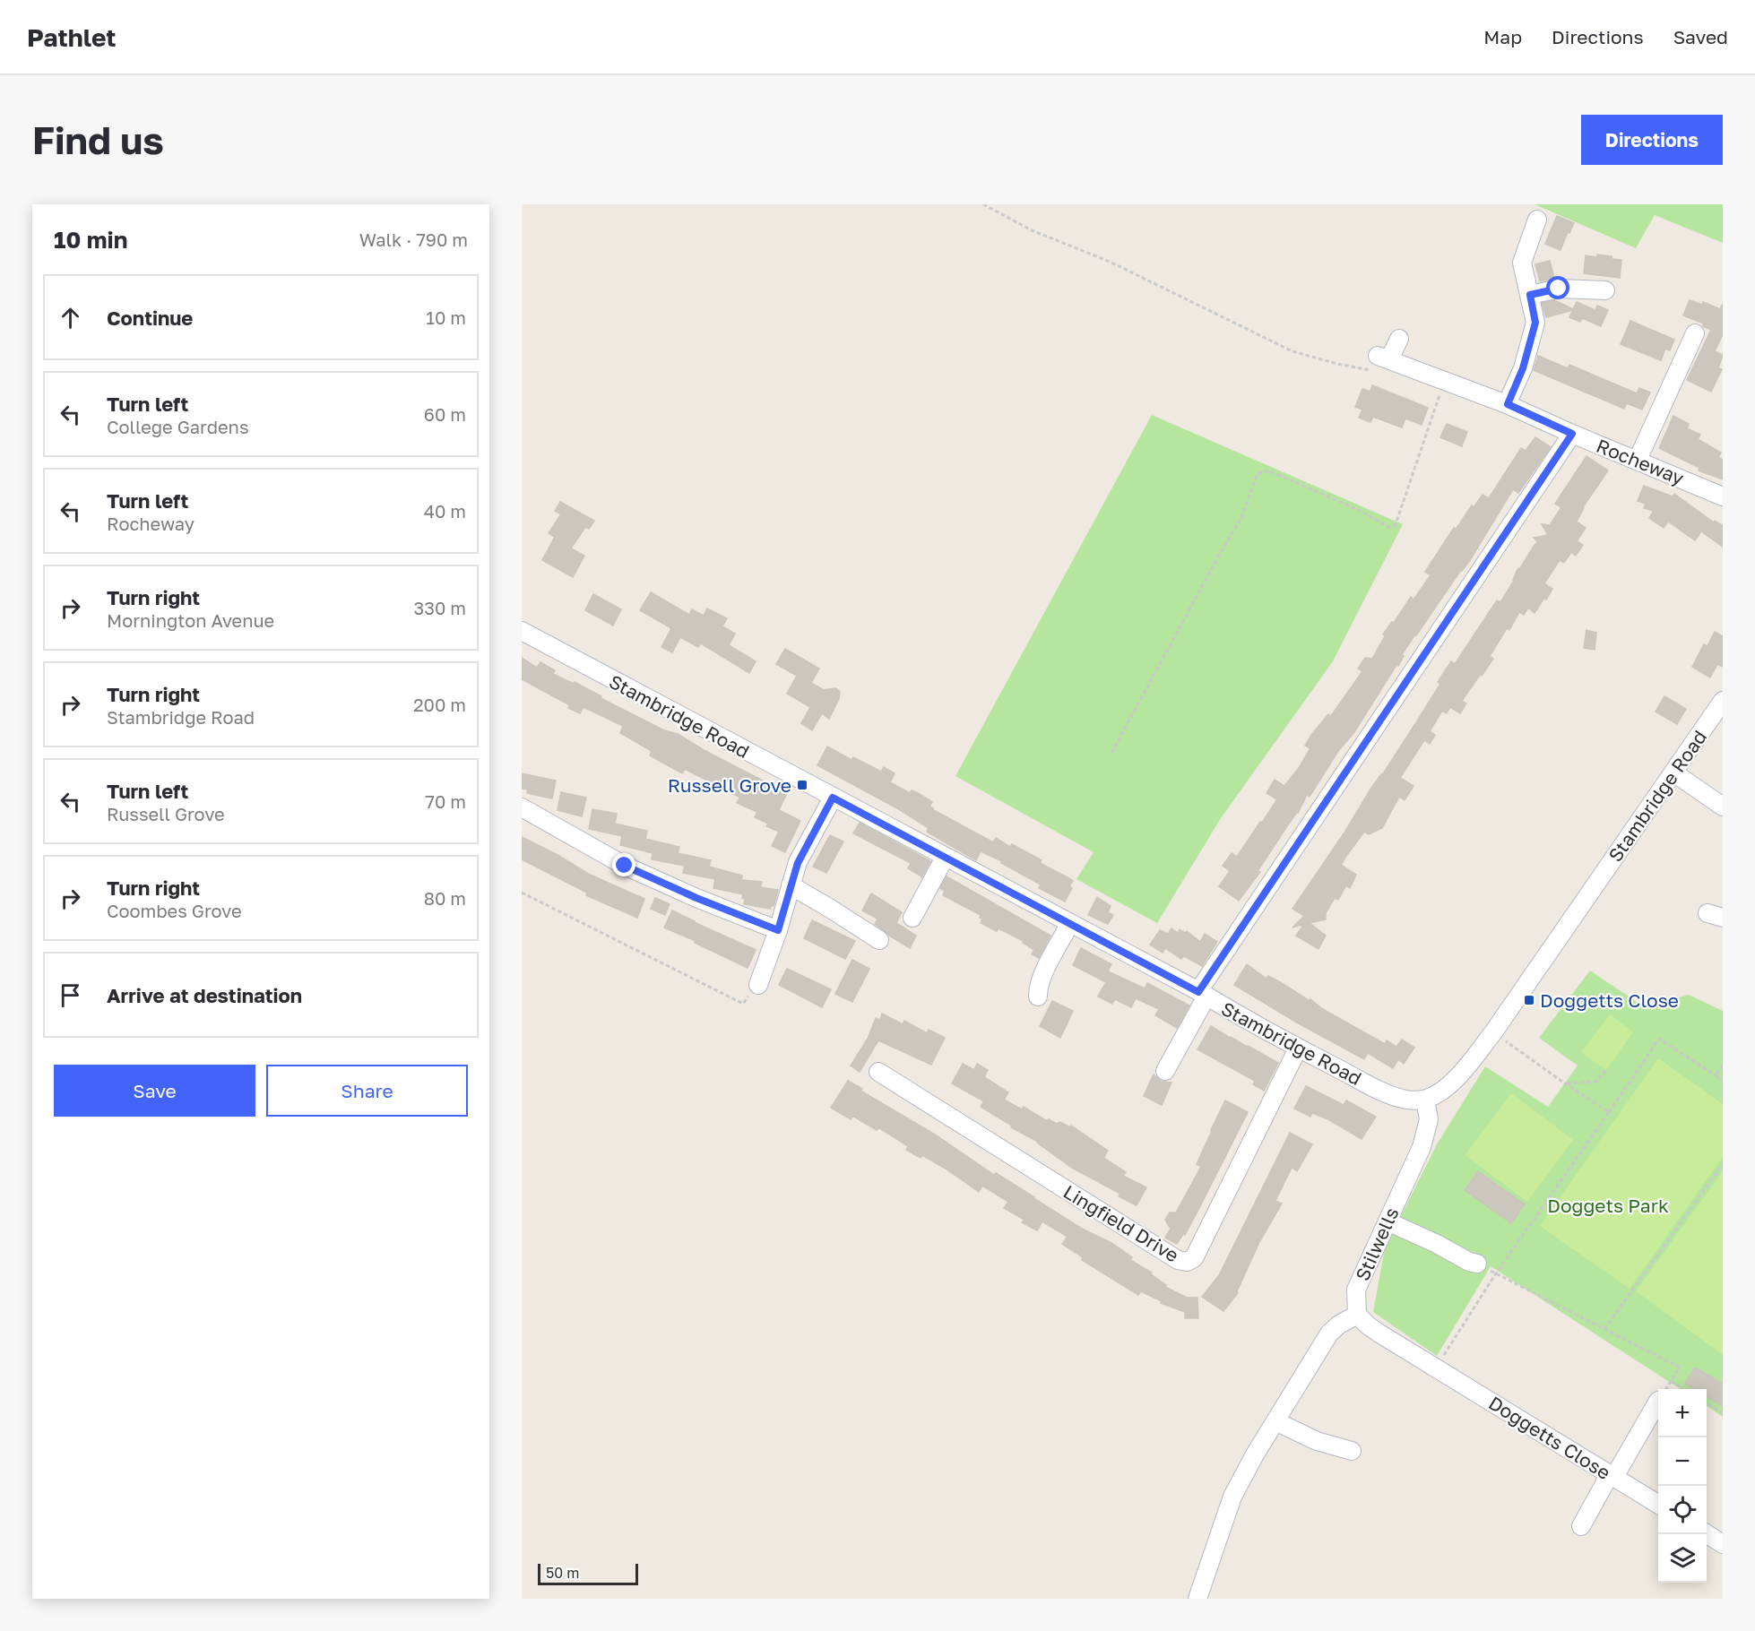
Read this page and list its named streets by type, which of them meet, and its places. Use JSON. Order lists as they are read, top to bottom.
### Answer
{
  "streets": {
    "street": [
      "Rocheway",
      "Stambridge Road",
      "Lingfield Drive",
      "Stilwells",
      "Doggetts Close"
    ]
  },
  "crossings": [
    ["Stambridge Road", "Lingfield Drive"],
    ["Stambridge Road", "Stilwells"],
    ["Stilwells", "Doggetts Close"]
  ],
  "parks": ["Doggets Park"],
  "places": {
    "transit": ["Russell Grove", "Doggetts Close"]
  },
  "scale_bar": "50 m",
  "page": {
    "header": "Pathlet",
    "nav": ["Map", "Directions", "Saved"],
    "buttons": [
      "Directions",
      ["Save", "Share"]
    ],
    "title": "Find us",
    "heading": ["10 min", "Walk · 790 m"],
    "list": [
      ["Continue", "10 m"],
      ["Turn left", "College Gardens", "60 m"],
      ["Turn left", "Rocheway", "40 m"],
      ["Turn right", "Mornington Avenue", "330 m"],
      ["Turn right", "Stambridge Road", "200 m"],
      ["Turn left", "Russell Grove", "70 m"],
      ["Turn right", "Coombes Grove", "80 m"],
      "Arrive at destination"
    ],
    "map_buttons": ["+", "−"],
    "scale": "50 m"
  }
}
